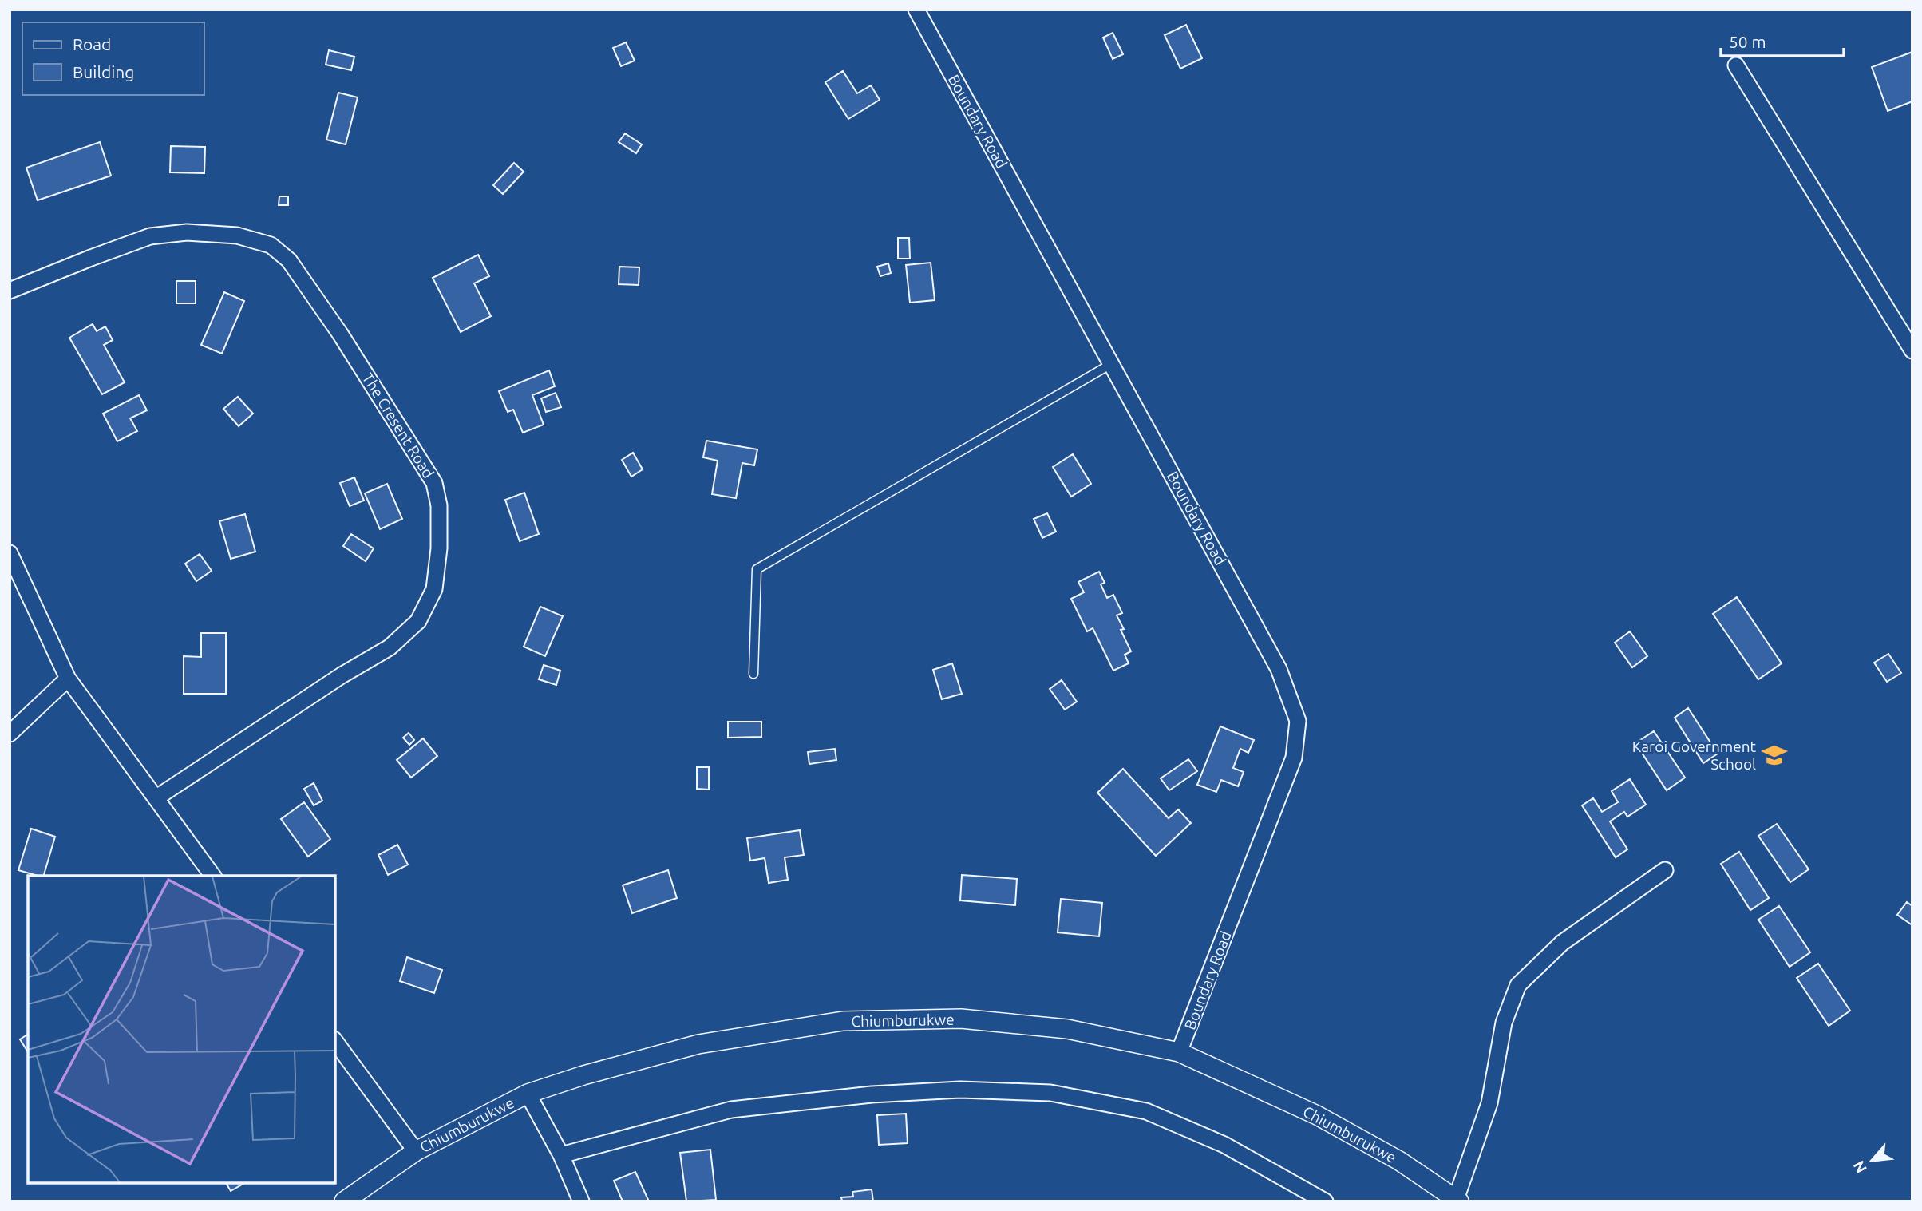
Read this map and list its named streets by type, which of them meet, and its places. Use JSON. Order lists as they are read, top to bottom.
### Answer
{
  "streets": {
    "street": ["Boundary Road", "The Cresent Road", "Chiumburukwe"]
  },
  "crossings": [
    ["Boundary Road", "Chiumburukwe"]
  ],
  "places": {
    "school or university": ["Karoi Government School"]
  },
  "legend": ["Road", "Building"],
  "scale_bar": "50 m",
  "north": "bottom left"
}
